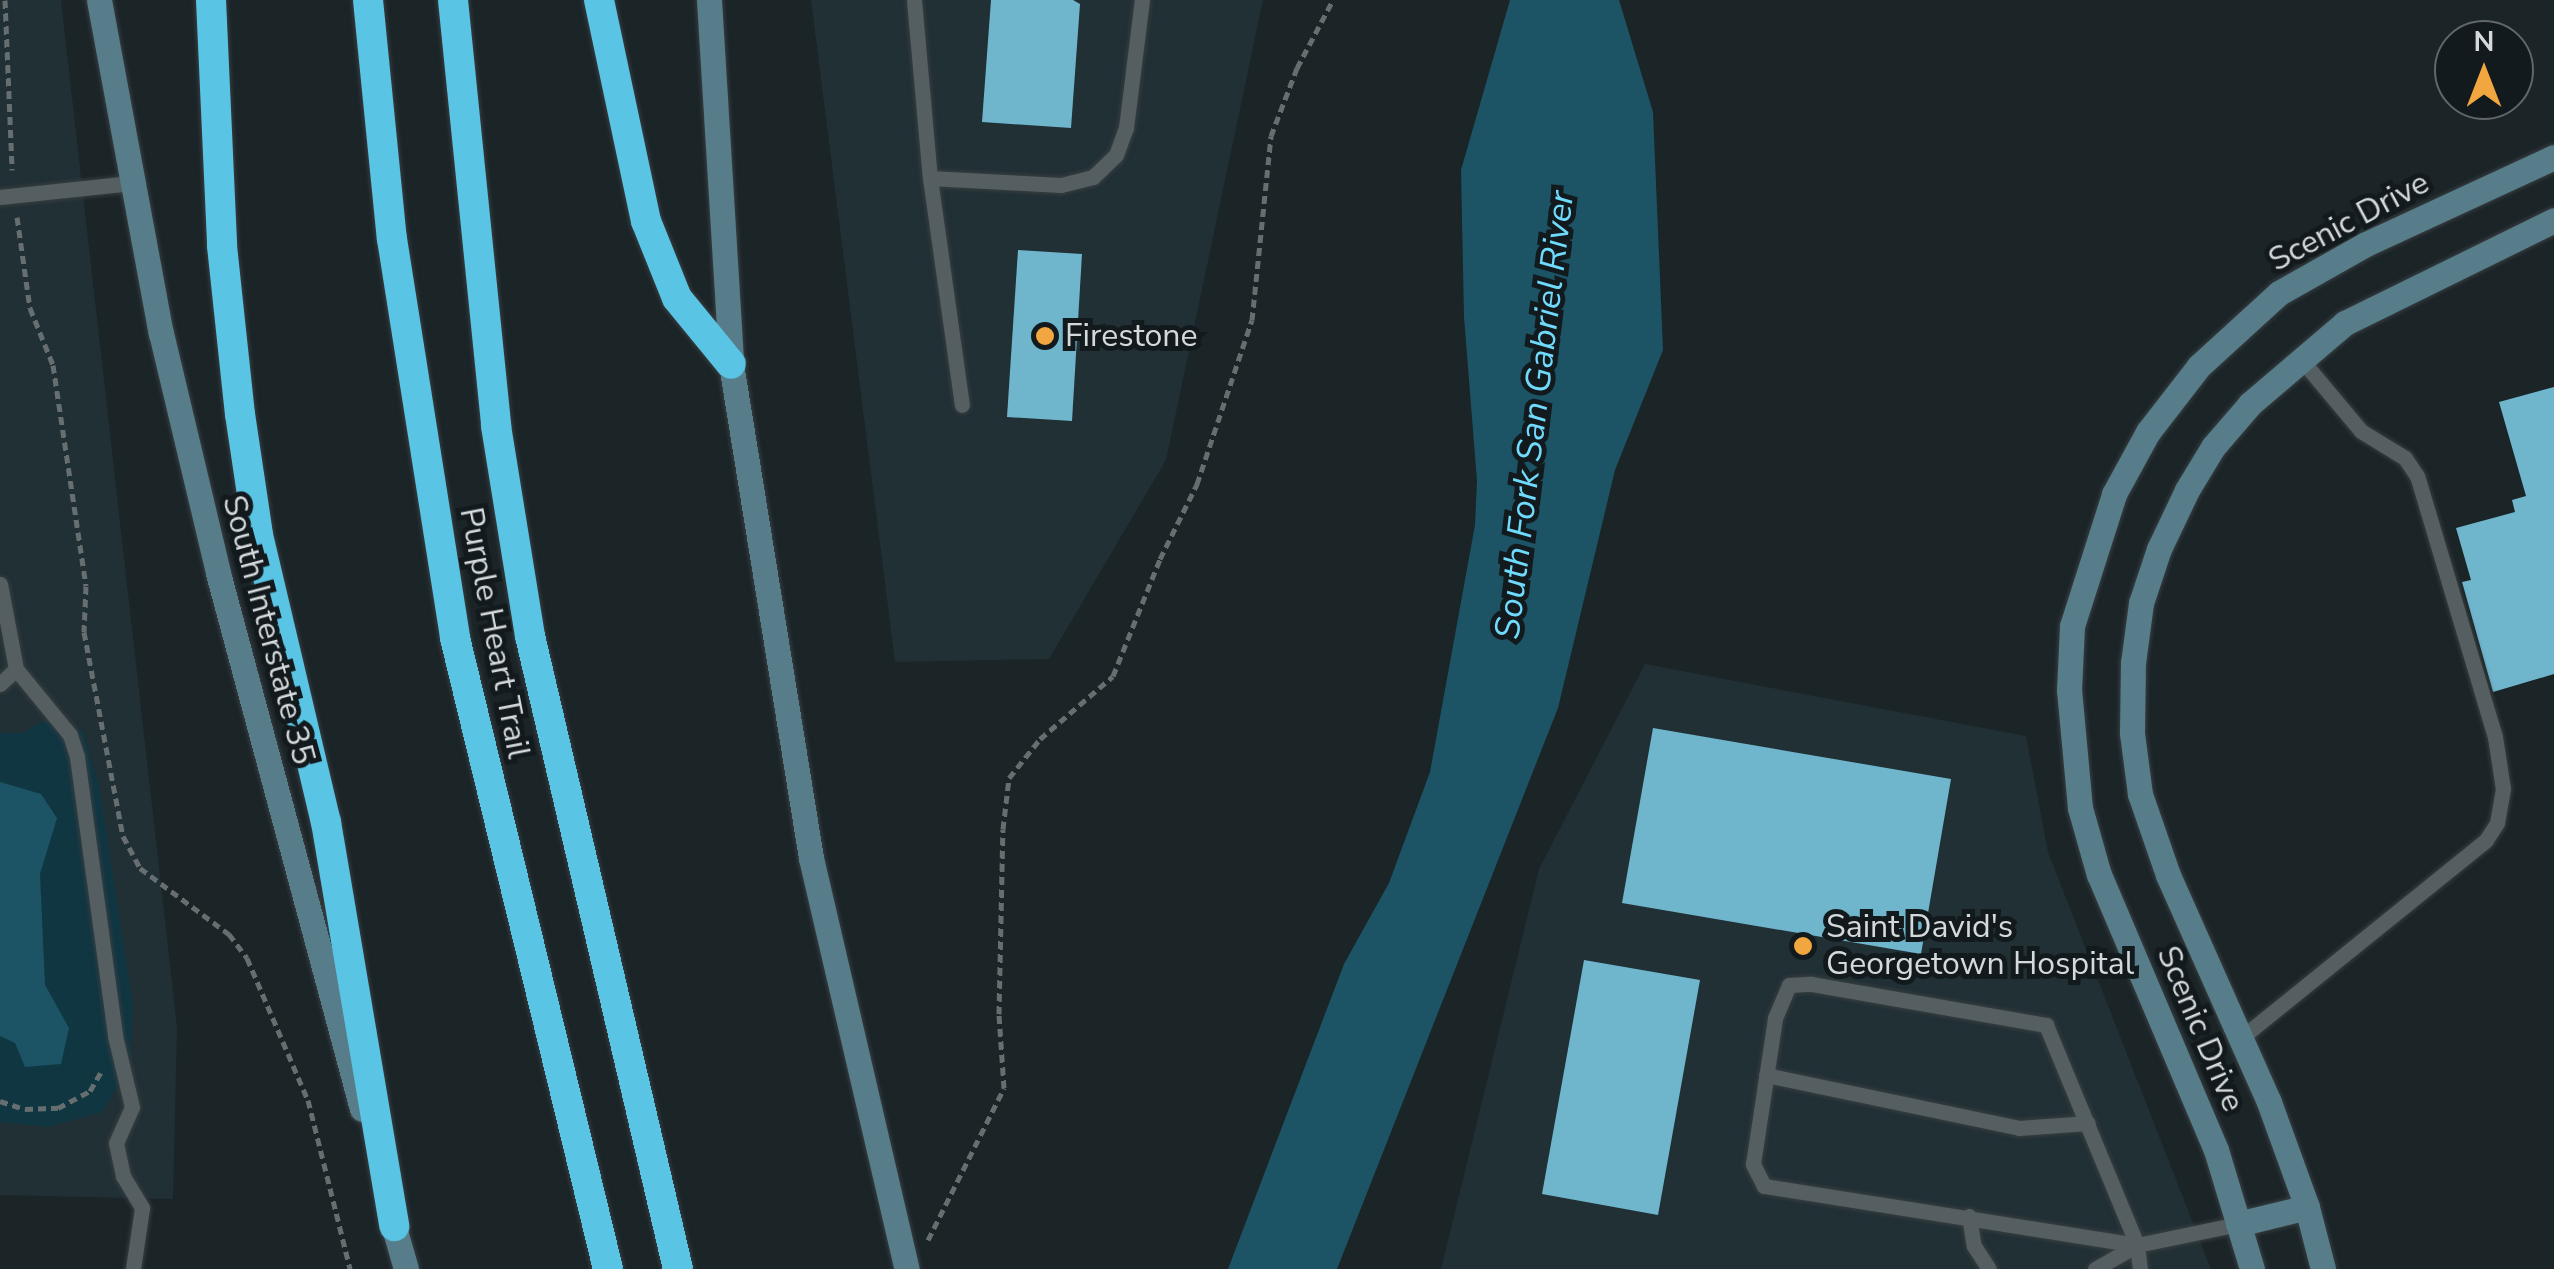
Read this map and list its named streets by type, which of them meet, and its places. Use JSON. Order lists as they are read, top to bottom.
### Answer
{
  "streets": {
    "highway": ["Purple Heart Trail"],
    "street": ["Scenic Drive", "South Interstate 35"]
  },
  "water": ["South Fork San Gabriel River"],
  "places": ["Firestone", "Saint David's Georgetown Hospital"],
  "north": "top"
}
